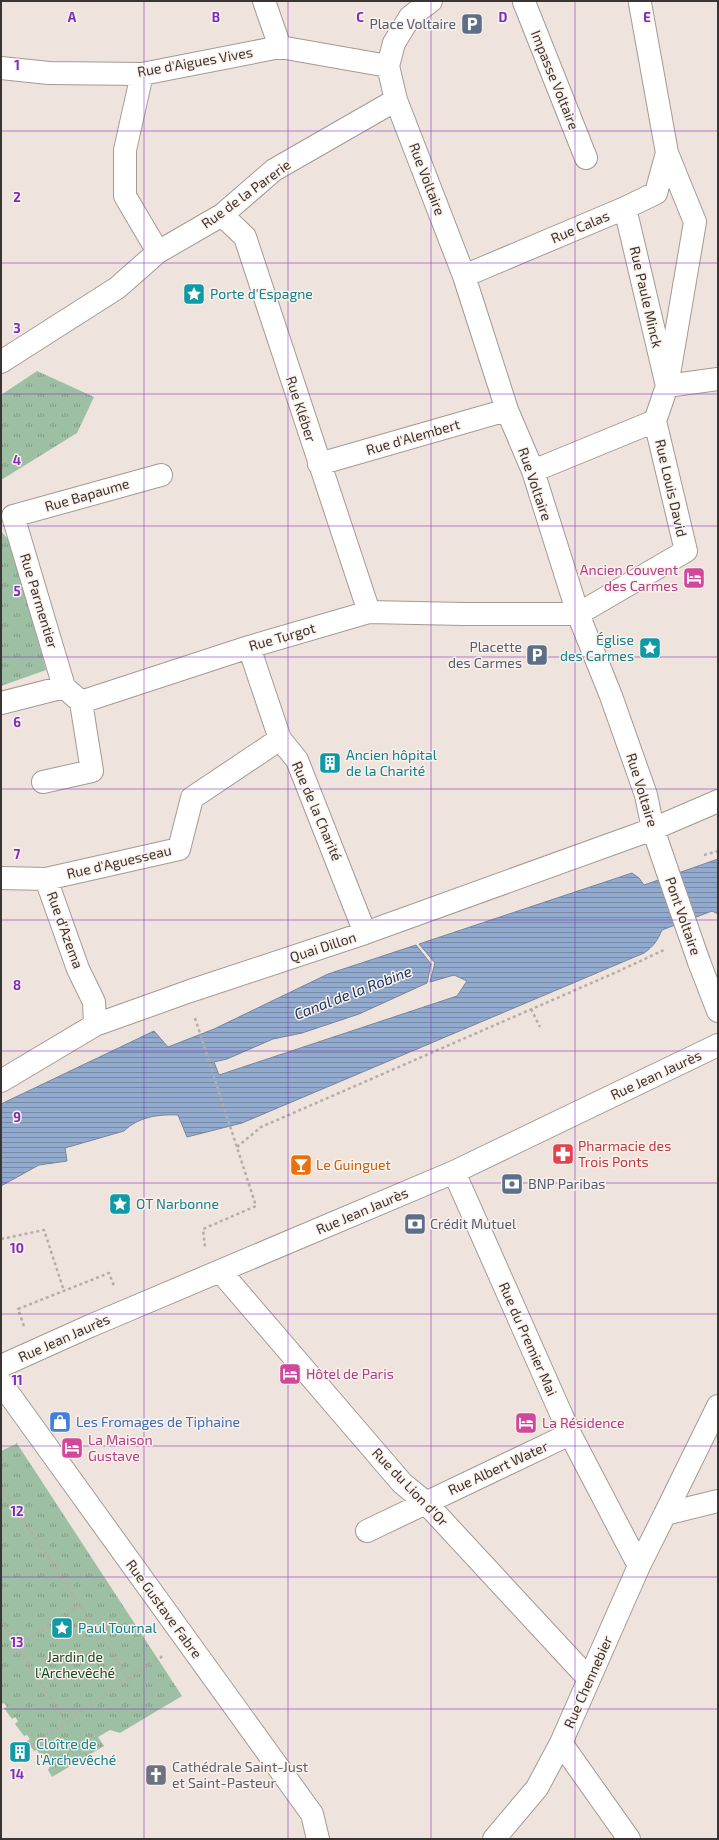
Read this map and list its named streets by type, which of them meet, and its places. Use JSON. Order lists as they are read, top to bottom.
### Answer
{
  "streets": {
    "street": [
      "Rue d'Aigues Vives",
      "Impasse Voltaire",
      "Rue Voltaire",
      "Rue de la Parerie",
      "Rue Calas",
      "Rue Paule Minck",
      "Rue Kléber",
      "Rue d'Alembert",
      "Rue Louis David",
      "Rue Bapaume",
      "Rue Parmentier",
      "Rue Turgot",
      "Rue de la Charité",
      "Rue d'Aguesseau",
      "Pont Voltaire",
      "Rue d'Azema",
      "Quai Dillon",
      "Rue Jean Jaurès",
      "Rue du Premier Mai",
      "Rue Albert Water",
      "Rue du Lion d'Or",
      "Rue Gustave Fabre",
      "Rue Chennebier"
    ]
  },
  "crossings": [
    ["Rue Voltaire", "Rue de la Parerie"],
    ["Rue Voltaire", "Rue Calas"],
    ["Rue Voltaire", "Rue d'Alembert"],
    ["Rue Voltaire", "Rue Louis David"],
    ["Rue Voltaire", "Rue Turgot"],
    ["Rue Voltaire", "Pont Voltaire"],
    ["Rue Voltaire", "Quai Dillon"],
    ["Rue de la Parerie", "Rue Kléber"],
    ["Rue Calas", "Rue Paule Minck"],
    ["Rue Kléber", "Rue d'Alembert"],
    ["Rue Kléber", "Rue Turgot"],
    ["Rue Louis David", "Rue Turgot"],
    ["Rue Bapaume", "Rue Parmentier"],
    ["Rue Turgot", "Rue de la Charité"],
    ["Rue de la Charité", "Rue d'Aguesseau"],
    ["Rue de la Charité", "Quai Dillon"],
    ["Rue d'Aguesseau", "Rue d'Azema"],
    ["Rue d'Azema", "Quai Dillon"],
    ["Rue Jean Jaurès", "Rue du Premier Mai"],
    ["Rue Jean Jaurès", "Rue du Lion d'Or"],
    ["Rue du Premier Mai", "Rue Albert Water"],
    ["Rue du Premier Mai", "Rue Chennebier"],
    ["Rue Albert Water", "Rue du Lion d'Or"],
    ["Rue du Lion d'Or", "Rue Chennebier"]
  ],
  "water": ["Canal de la Robine"],
  "parks": ["Jardin de l'Archevêché"],
  "places": {
    "parking": ["Place Voltaire", "Placette des Carmes"],
    "place": [
      "Porte d'Espagne",
      "Église des Carmes",
      "OT Narbonne",
      "Paul Tournal"
    ],
    "hotel": [
      "Ancien Couvent des Carmes",
      "Hôtel de Paris",
      "La Résidence",
      "La Maison Gustave"
    ],
    "building": ["Ancien hôpital de la Charité", "Cloître de l'Archevêché"],
    "pharmacy": ["Pharmacie des Trois Ponts"],
    "bar": ["Le Guinguet"],
    "bank": ["BNP Paribas", "Crédit Mutuel"],
    "shop": ["Les Fromages de Tiphaine"],
    "church": ["Cathédrale Saint-Just et Saint-Pasteur"]
  },
  "grid": {
    "columns": [
      "A",
      "B",
      "C",
      "D",
      "E"
    ],
    "rows": [
      "1",
      "2",
      "3",
      "4",
      "5",
      "6",
      "7",
      "8",
      "9",
      "10",
      "11",
      "12",
      "13",
      "14"
    ]
  }
}
